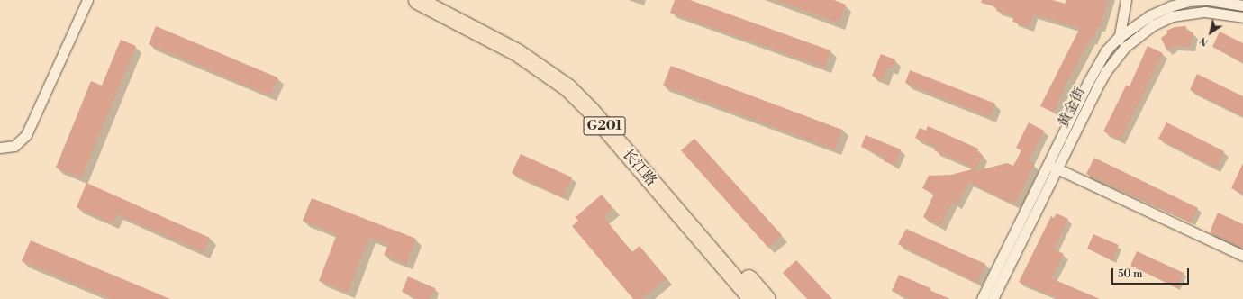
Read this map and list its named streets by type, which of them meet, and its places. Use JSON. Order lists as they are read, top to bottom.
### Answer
{
  "streets": {
    "highway": ["G201", "长江路"],
    "street": ["黄金街"]
  },
  "scale_bar": "50 m",
  "north": "bottom left"
}
